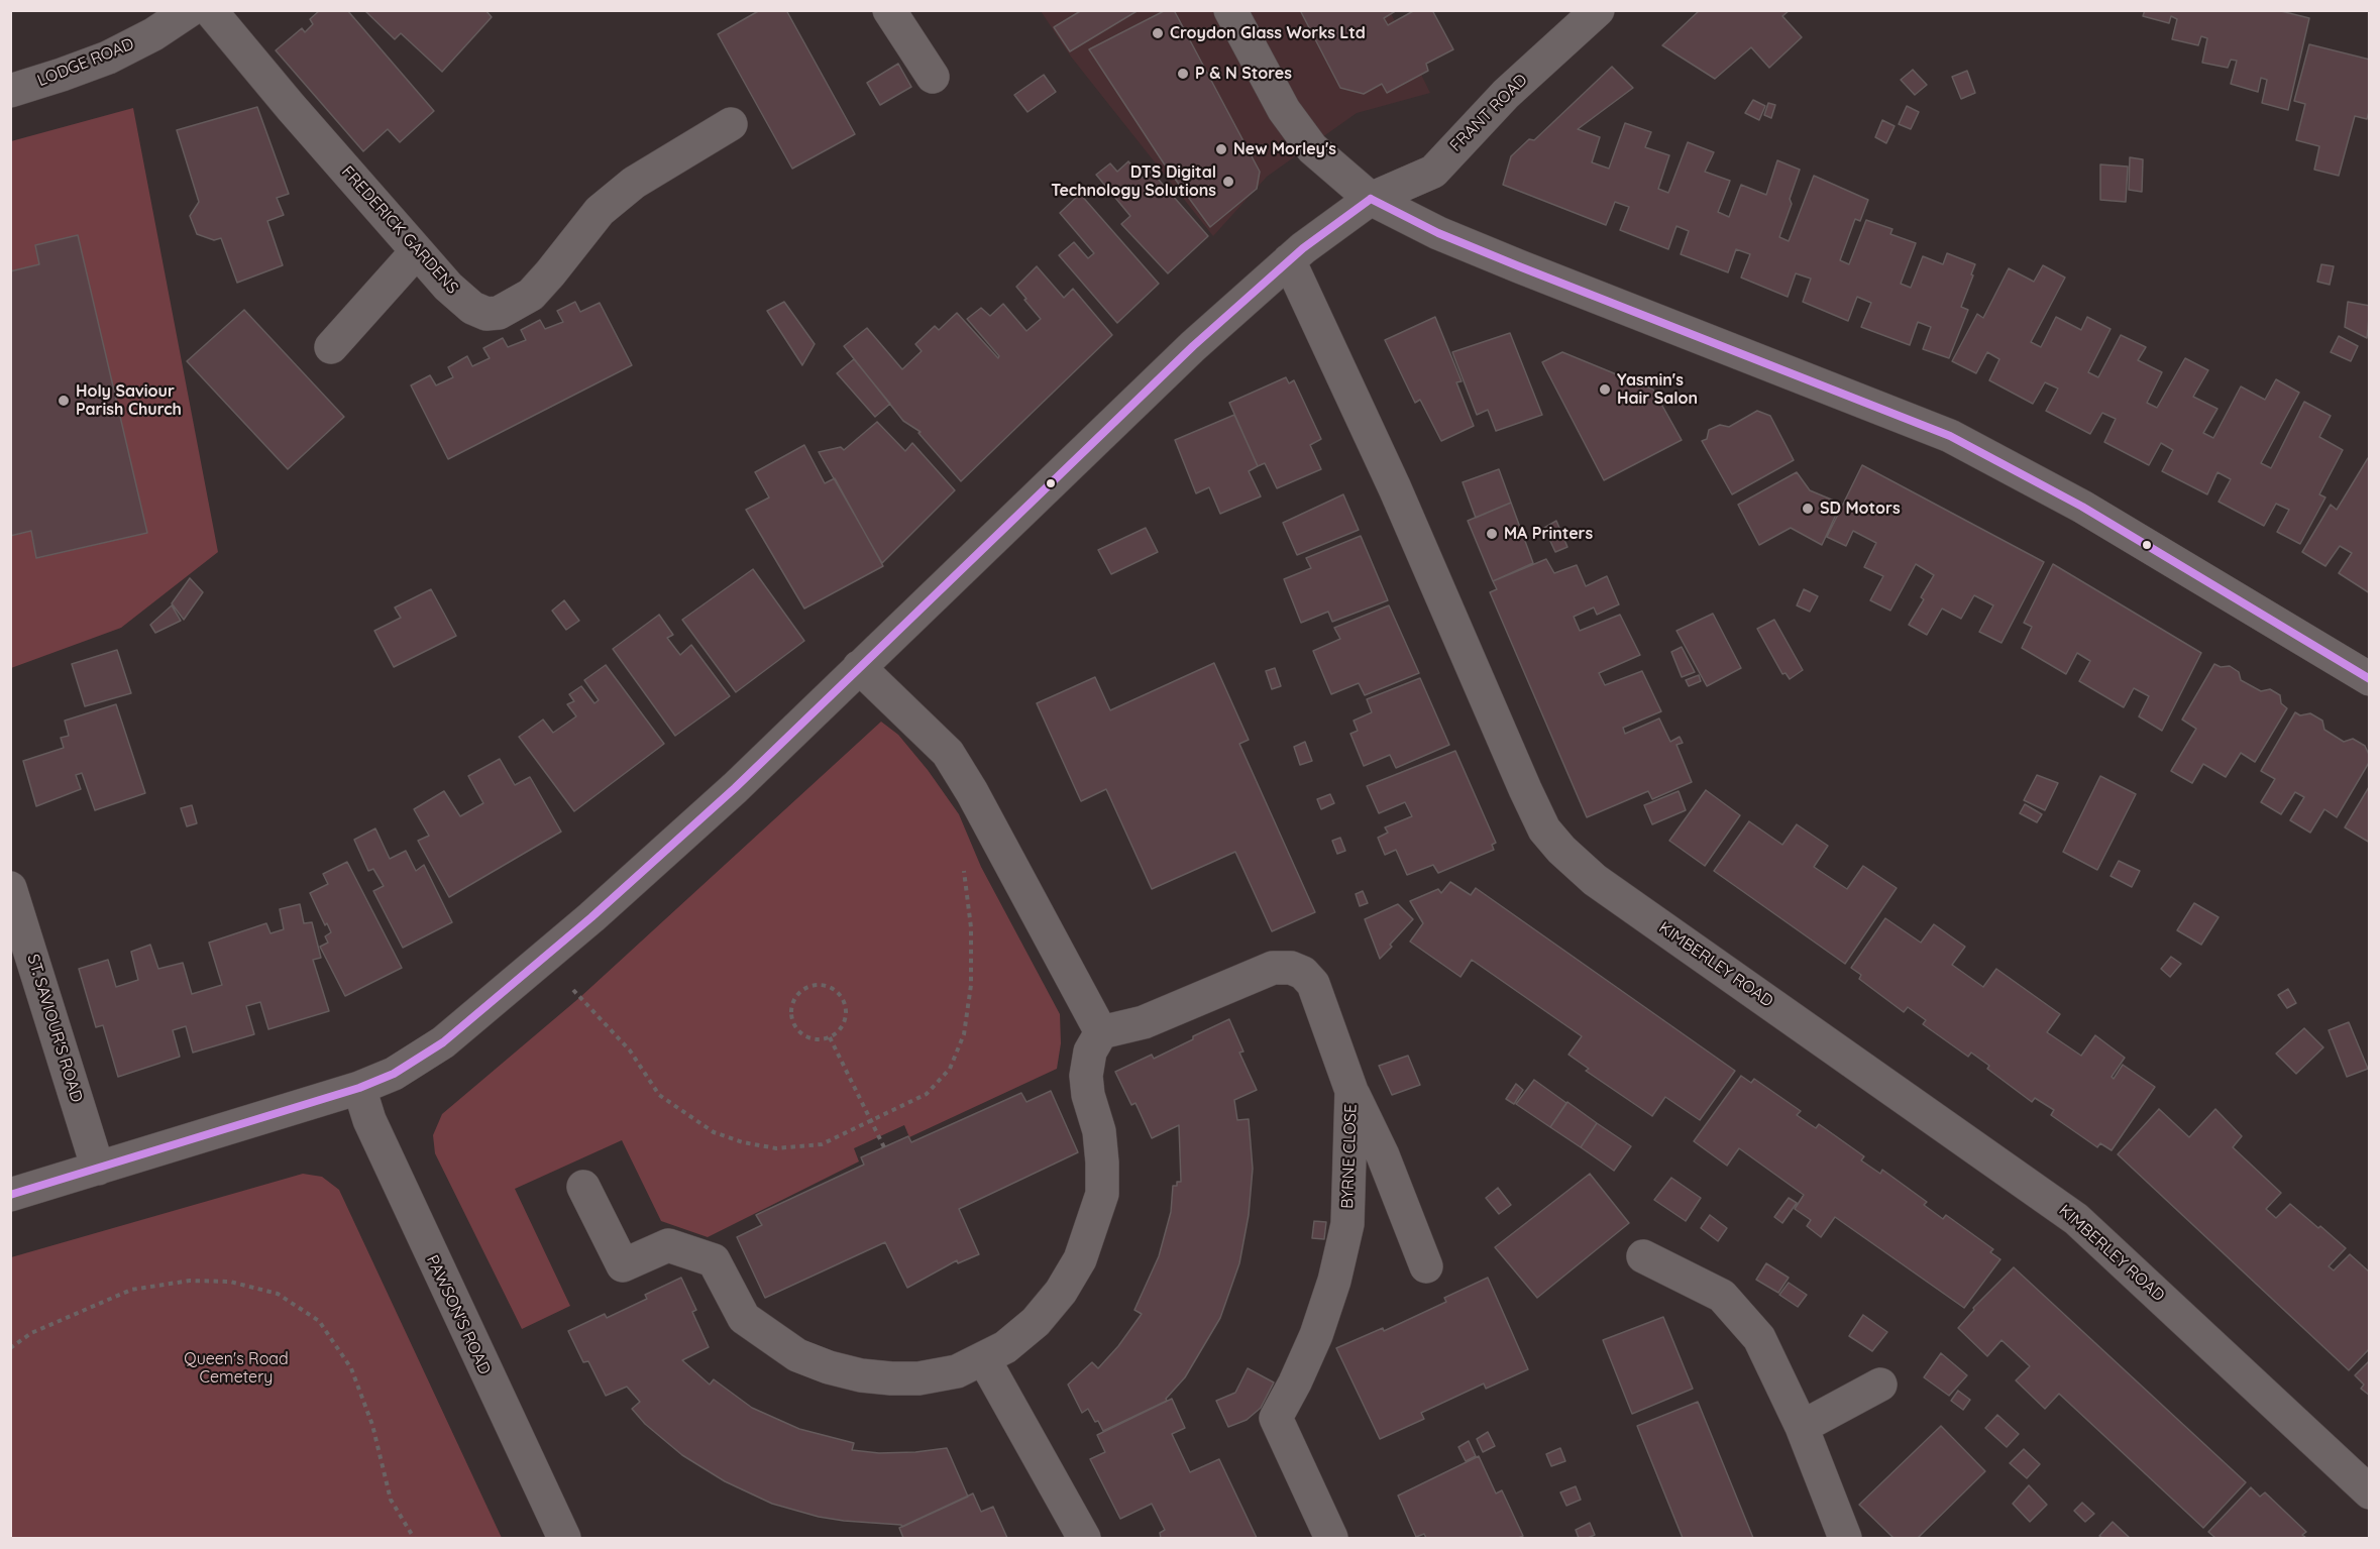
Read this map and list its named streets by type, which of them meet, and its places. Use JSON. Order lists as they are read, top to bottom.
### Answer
{
  "streets": {
    "street": [
      "LODGE ROAD",
      "FRANT ROAD",
      "FREDERICK GARDENS",
      "KIMBERLEY ROAD",
      "ST. SAVIOUR'S ROAD",
      "BYRNE CLOSE",
      "PAWSON'S ROAD"
    ]
  },
  "crossings": [
    ["FRANT ROAD", "KIMBERLEY ROAD"],
    ["FRANT ROAD", "ST. SAVIOUR'S ROAD"],
    ["FRANT ROAD", "PAWSON'S ROAD"]
  ],
  "parks": ["Queen's Road Cemetery"],
  "places": [
    "Croydon Glass Works Ltd",
    "P & N Stores",
    "New Morley's",
    "DTS Digital Technology Solutions",
    "Yasmin's Hair Salon",
    "Holy Saviour Parish Church",
    "SD Motors",
    "MA Printers"
  ]
}
